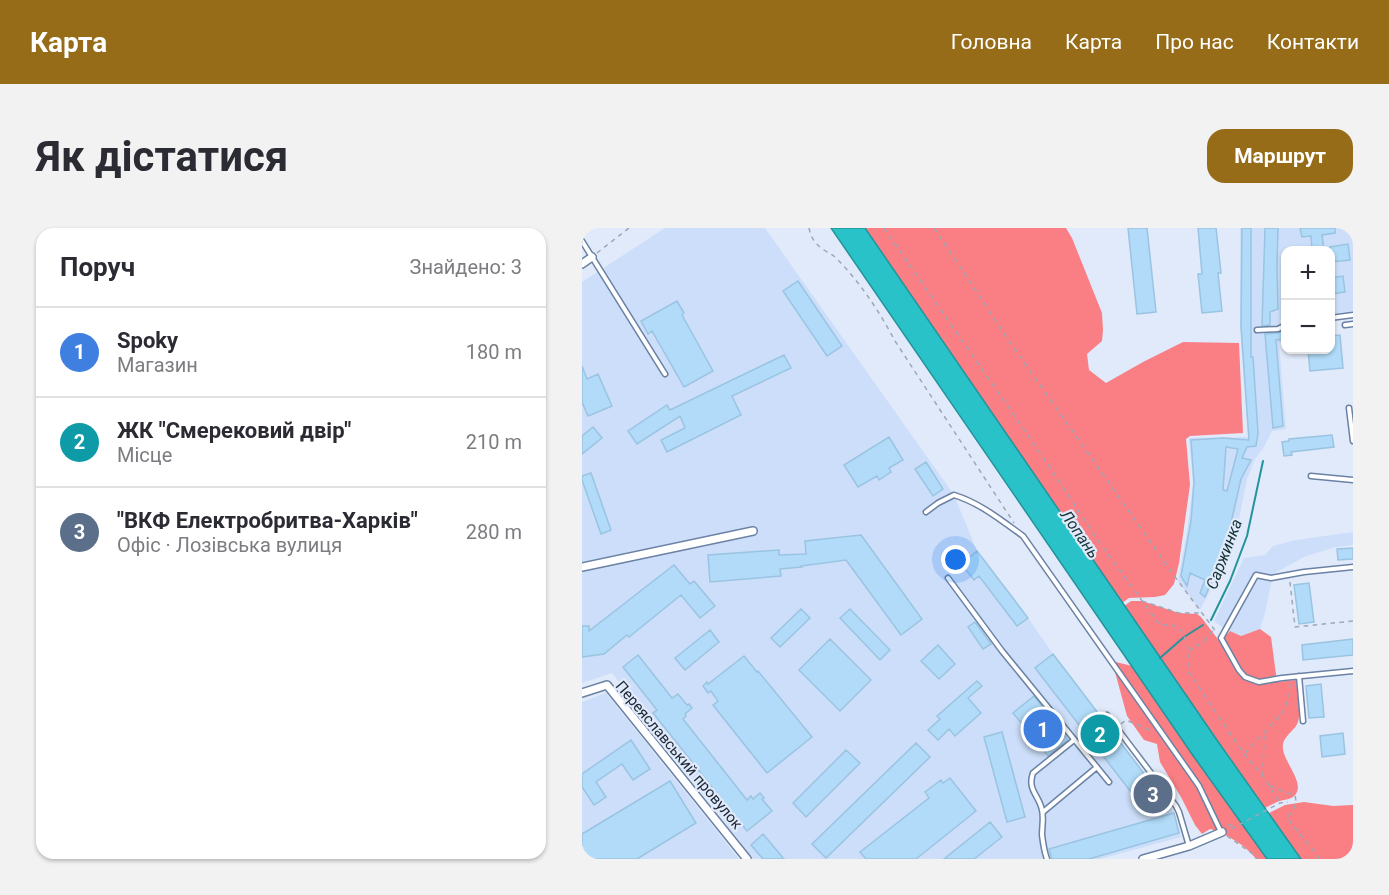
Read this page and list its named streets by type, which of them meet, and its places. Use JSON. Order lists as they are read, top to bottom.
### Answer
{
  "streets": {
    "street": ["Переяславський провулок"]
  },
  "water": ["Лопань", "Саржинка"],
  "page": {
    "header": "Карта",
    "nav": [
      "Головна",
      "Карта",
      "Про нас",
      "Контакти"
    ],
    "buttons": "Маршрут",
    "title": "Як дістатися",
    "heading": ["Поруч", "Знайдено: 3"],
    "map_buttons": ["+", "−"],
    "list": [
      {
        "mark": "1",
        "name": "Spoky",
        "note": "Магазин",
        "value": "180 m"
      },
      {
        "mark": "2",
        "name": "ЖК \"Смерековий двір\"",
        "note": "Місце",
        "value": "210 m"
      },
      {
        "mark": "3",
        "name": "\"ВКФ Електробритва-Харків\"",
        "note": "Офіс · Лозівська вулиця",
        "value": "280 m"
      }
    ],
    "pins": ["1", "2", "3"]
  }
}
